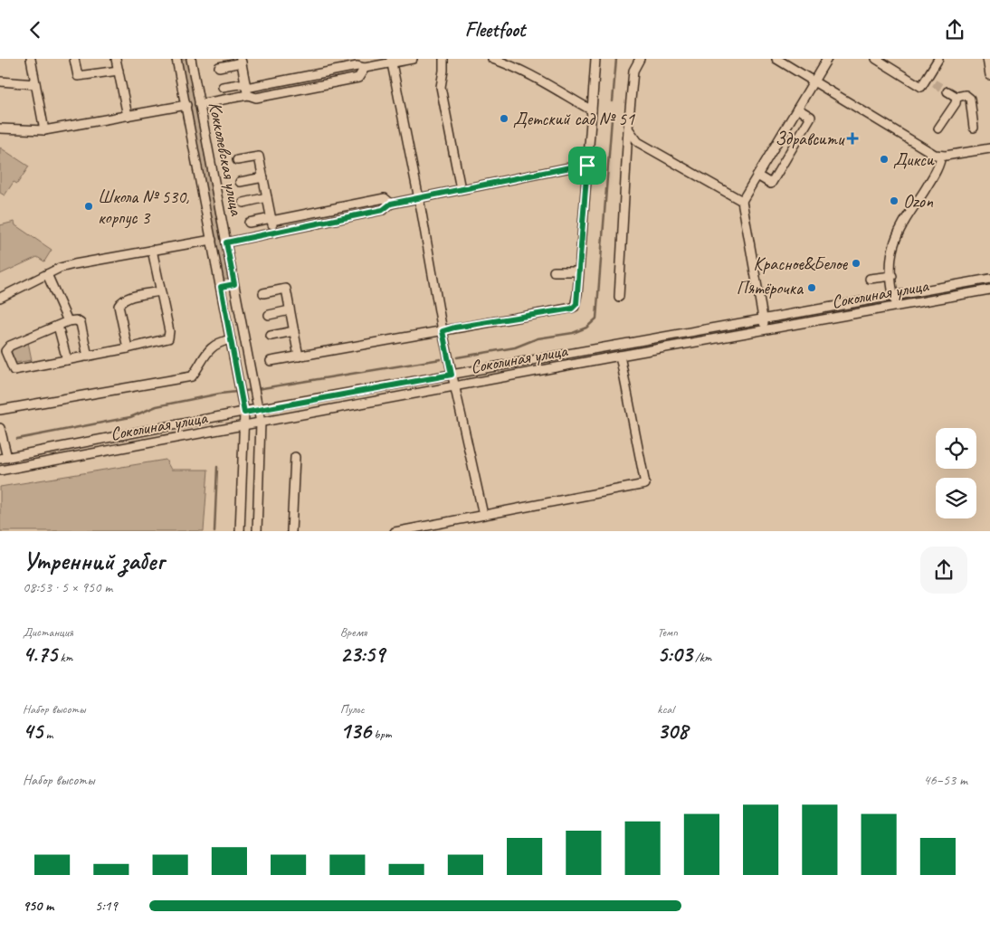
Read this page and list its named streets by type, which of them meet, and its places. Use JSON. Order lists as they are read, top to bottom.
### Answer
{
  "streets": {
    "street": ["Кокколевская улица", "Соколиная улица"]
  },
  "crossings": [
    ["Кокколевская улица", "Соколиная улица"]
  ],
  "places": {
    "other": [
      "Детский сад № 51",
      "Дикси",
      "Ozon",
      "Школа № 530, корпус 3",
      "Красное&Белое",
      "Пятёрочка"
    ],
    "health": ["Здравсити"]
  },
  "page": {
    "header": "Fleetfoot",
    "heading": ["Утренний забег", "08:53 · 5 × 950 m"],
    "stats": [
      ["Дистанция", "4.75 km"],
      ["Время", "23:59"],
      ["Темп", "5:03 /km"],
      ["Набор высоты", "45 m"],
      ["Пульс", "136 bpm"],
      ["kcal", "308"]
    ],
    "chart": ["Набор высоты", "46–53 m"],
    "list": [
      {
        "name": "950 m",
        "note": "5:19"
      }
    ]
  }
}
